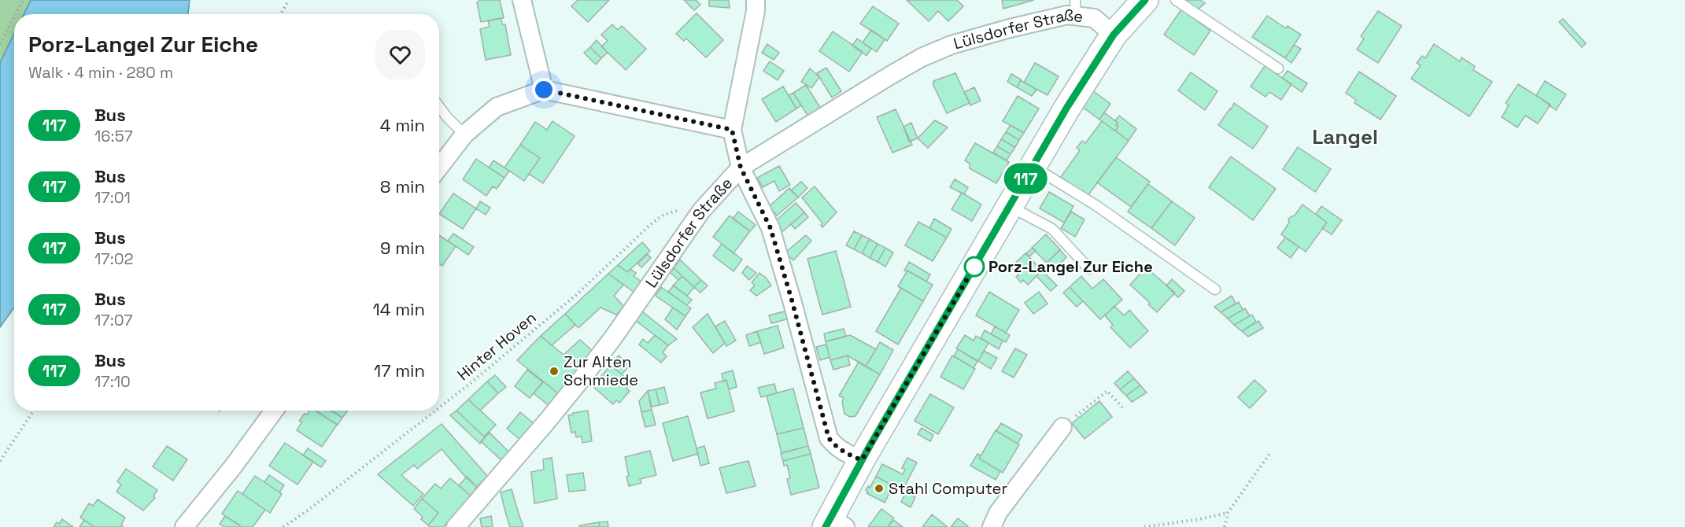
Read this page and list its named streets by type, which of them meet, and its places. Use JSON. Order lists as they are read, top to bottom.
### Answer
{
  "streets": {
    "street": ["Lülsdorfer Straße"],
    "path": ["Hinter Hoven"]
  },
  "crossings": [
    ["Lülsdorfer Straße", "Hinter Hoven"]
  ],
  "districts": ["Langel"],
  "places": ["Porz-Langel Zur Eiche", "Zur Alten Schmiede", "Stahl Computer"],
  "lines": ["bus line 117"],
  "page": {
    "on_map": "117",
    "heading": ["Porz-Langel Zur Eiche", "Walk · 4 min · 280 m"],
    "list": [
      {
        "mark": "117",
        "name": "Bus",
        "note": "16:57",
        "value": "4 min"
      },
      {
        "mark": "117",
        "name": "Bus",
        "note": "17:01",
        "value": "8 min"
      },
      {
        "mark": "117",
        "name": "Bus",
        "note": "17:02",
        "value": "9 min"
      },
      {
        "mark": "117",
        "name": "Bus",
        "note": "17:07",
        "value": "14 min"
      },
      {
        "mark": "117",
        "name": "Bus",
        "note": "17:10",
        "value": "17 min"
      }
    ]
  }
}
